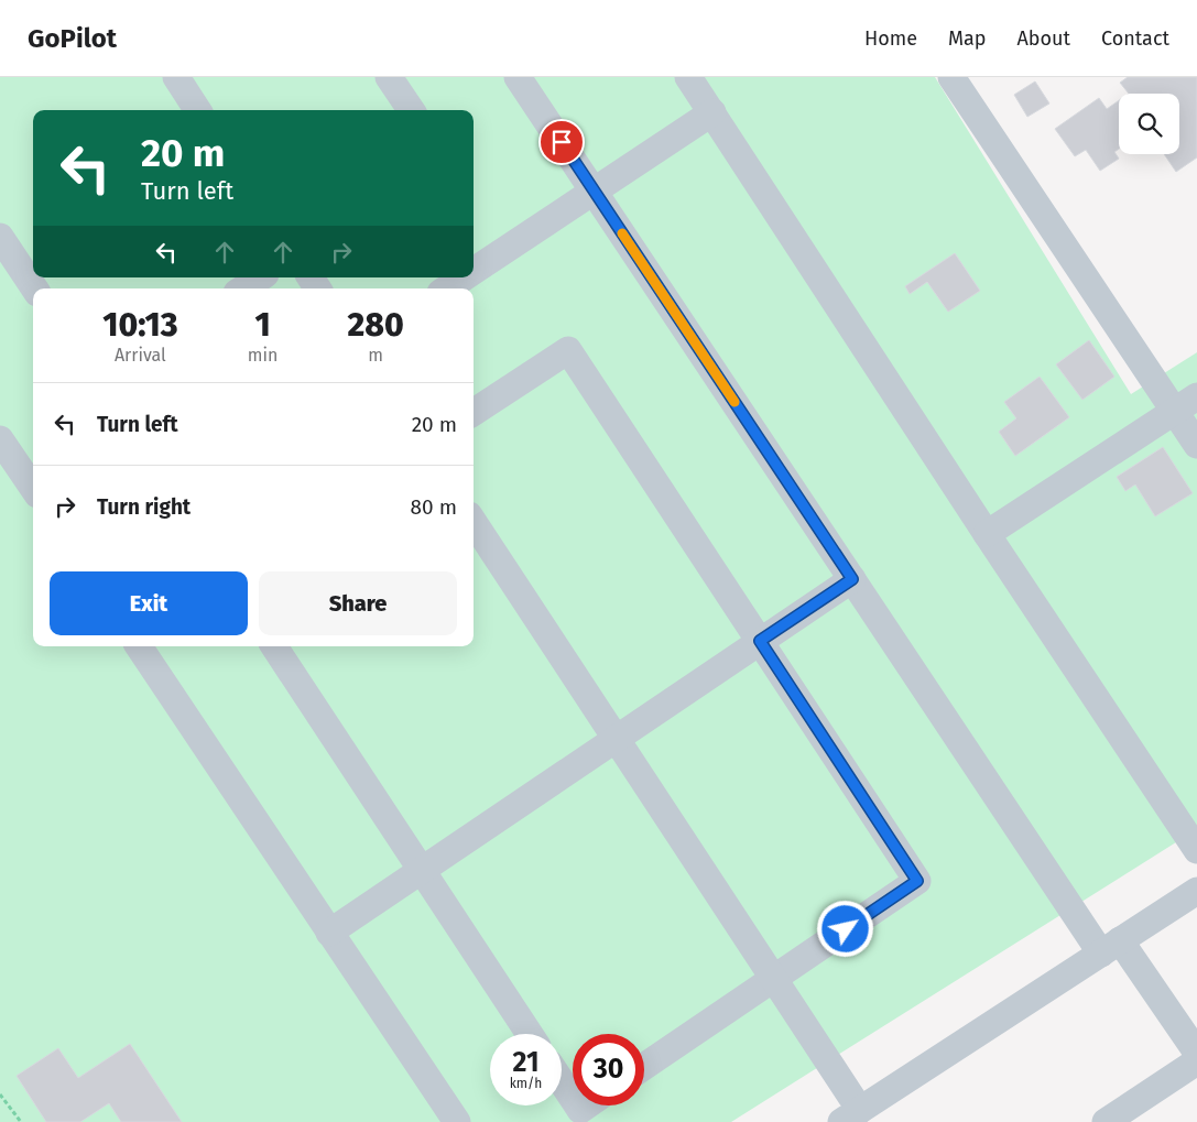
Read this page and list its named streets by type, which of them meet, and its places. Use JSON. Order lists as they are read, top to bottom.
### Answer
{
  "page": {
    "header": "GoPilot",
    "nav": [
      "Home",
      "Map",
      "About",
      "Contact"
    ],
    "turn": ["20 m", "Turn left"],
    "eta": [
      "10:13",
      "Arrival",
      "1",
      "min",
      "280",
      "m"
    ],
    "list": [
      {
        "name": "Turn left",
        "value": "20 m"
      },
      {
        "name": "Turn right",
        "value": "80 m"
      }
    ],
    "buttons": ["Exit", "Share"],
    "speed": "21 km/h",
    "limit": "30"
  }
}
